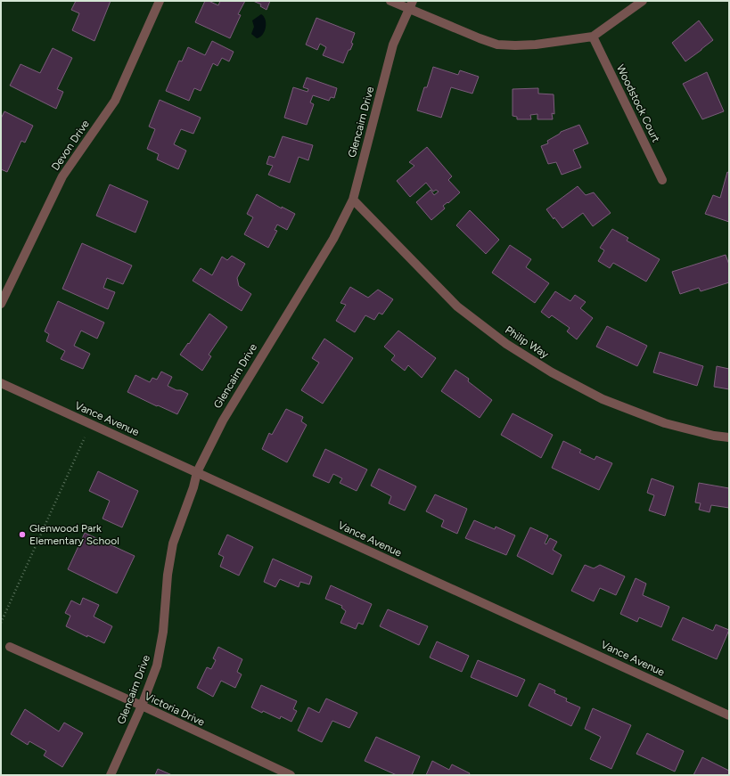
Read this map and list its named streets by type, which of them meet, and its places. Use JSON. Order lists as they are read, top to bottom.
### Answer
{
  "streets": {
    "street": [
      "Woodstock Court",
      "Glencairn Drive",
      "Devon Drive",
      "Philip Way",
      "Vance Avenue",
      "Victoria Drive"
    ]
  },
  "crossings": [
    ["Glencairn Drive", "Philip Way"],
    ["Glencairn Drive", "Vance Avenue"],
    ["Glencairn Drive", "Victoria Drive"]
  ],
  "places": ["Glenwood Park Elementary School"]
}
